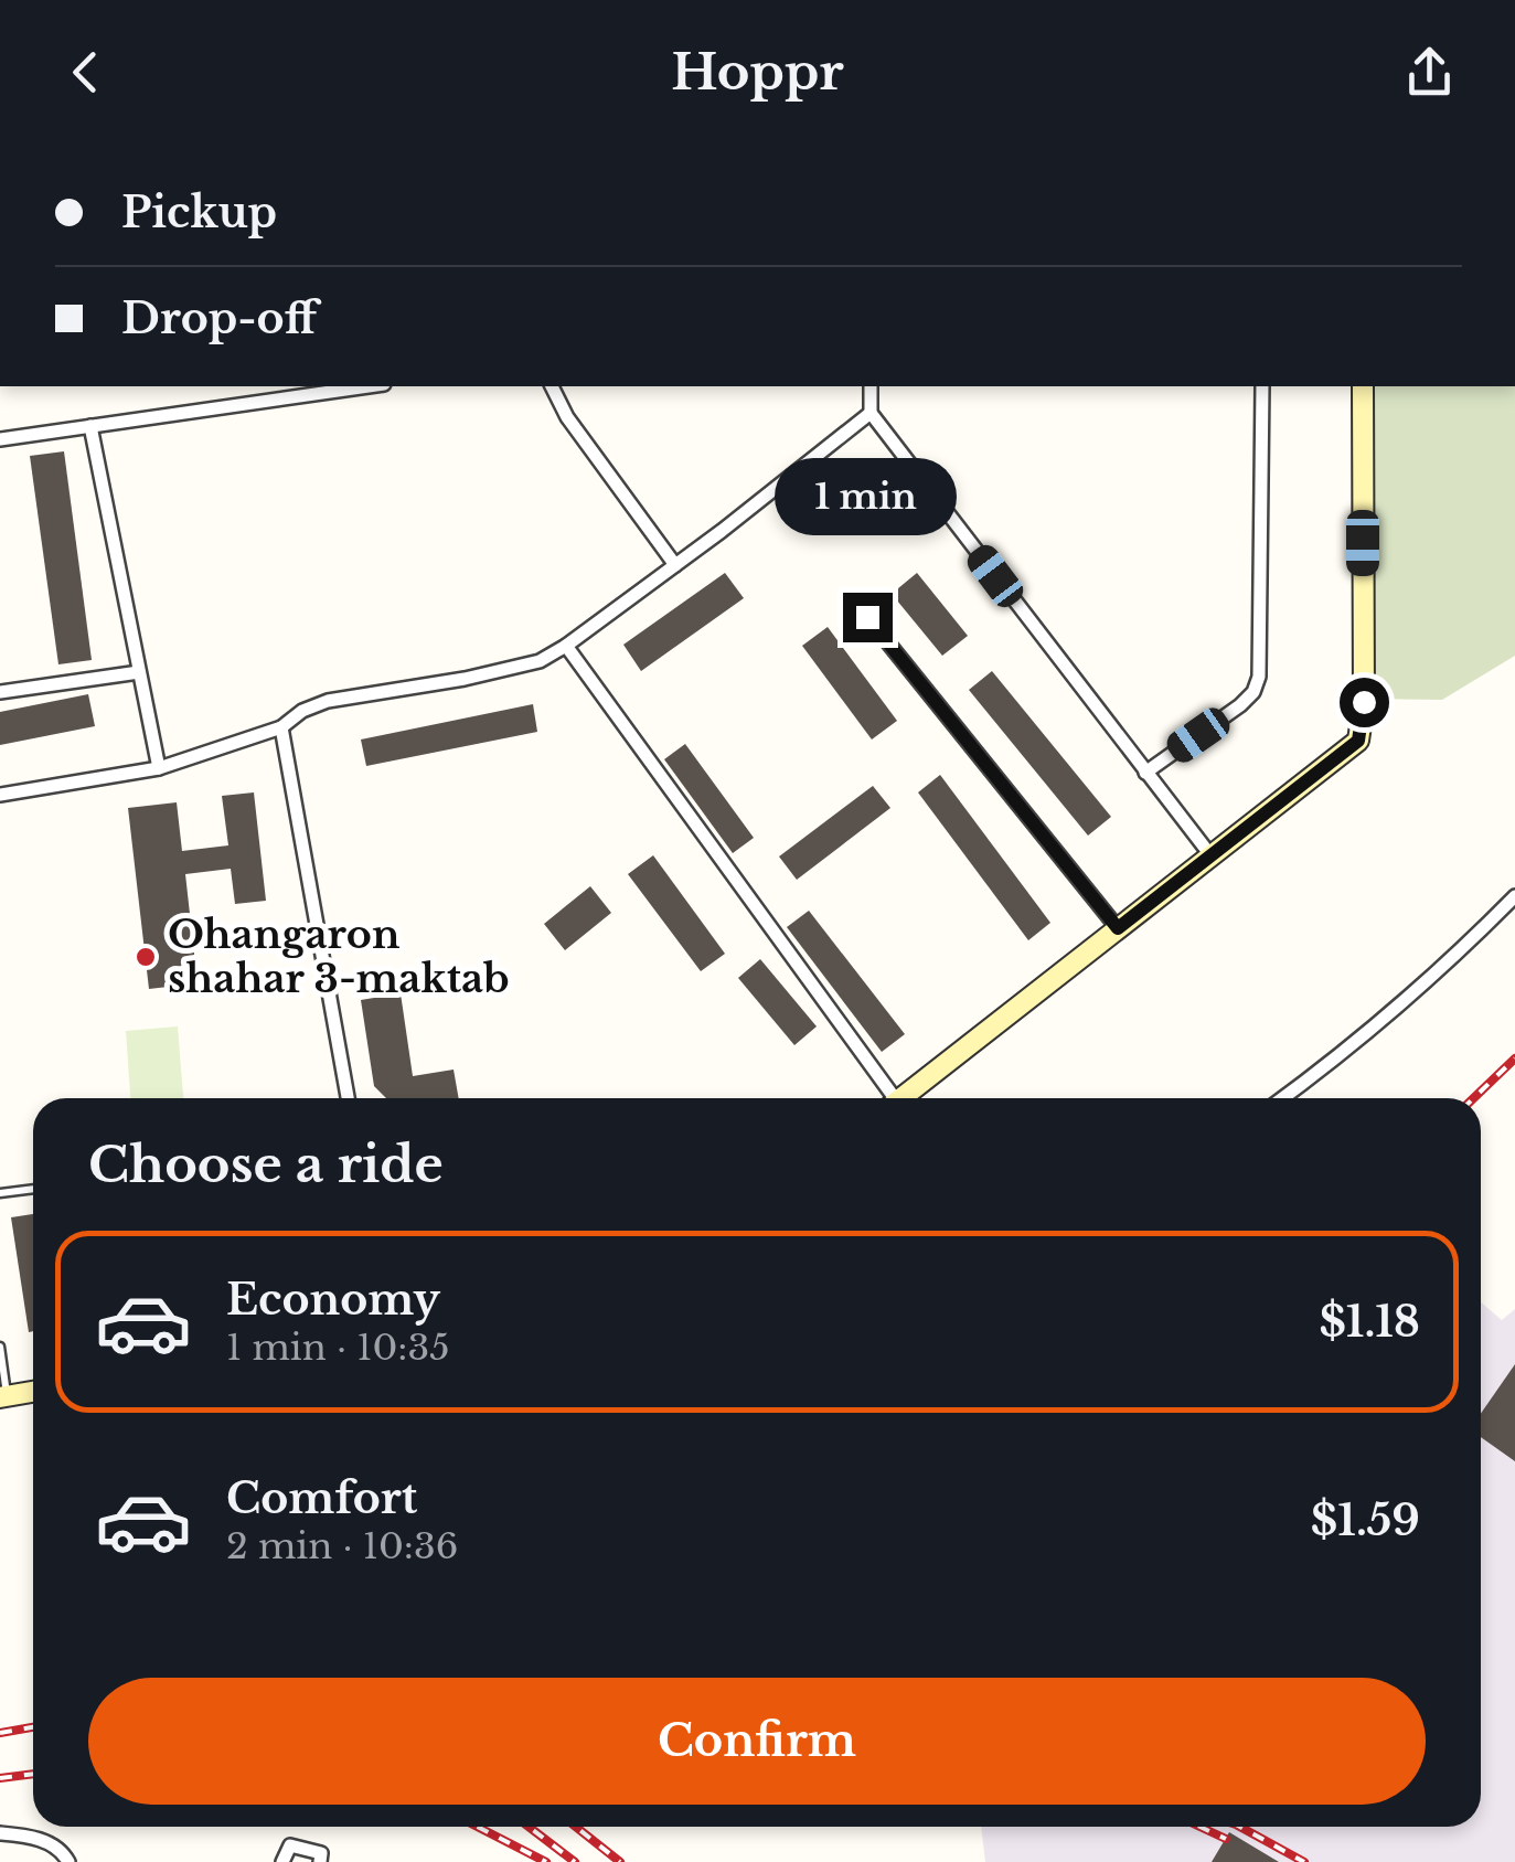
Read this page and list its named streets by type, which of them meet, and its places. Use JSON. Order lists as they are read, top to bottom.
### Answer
{
  "places": ["Ohangaron shahar 3-maktab"],
  "page": {
    "header": "Hoppr",
    "banner": ["Pickup", "Drop-off"],
    "bubble": "1 min",
    "heading": "Choose a ride",
    "list": [
      {
        "name": "Economy",
        "note": "1 min · 10:35",
        "value": "$1.18"
      },
      {
        "name": "Comfort",
        "note": "2 min · 10:36",
        "value": "$1.59"
      }
    ],
    "buttons": "Confirm"
  }
}
